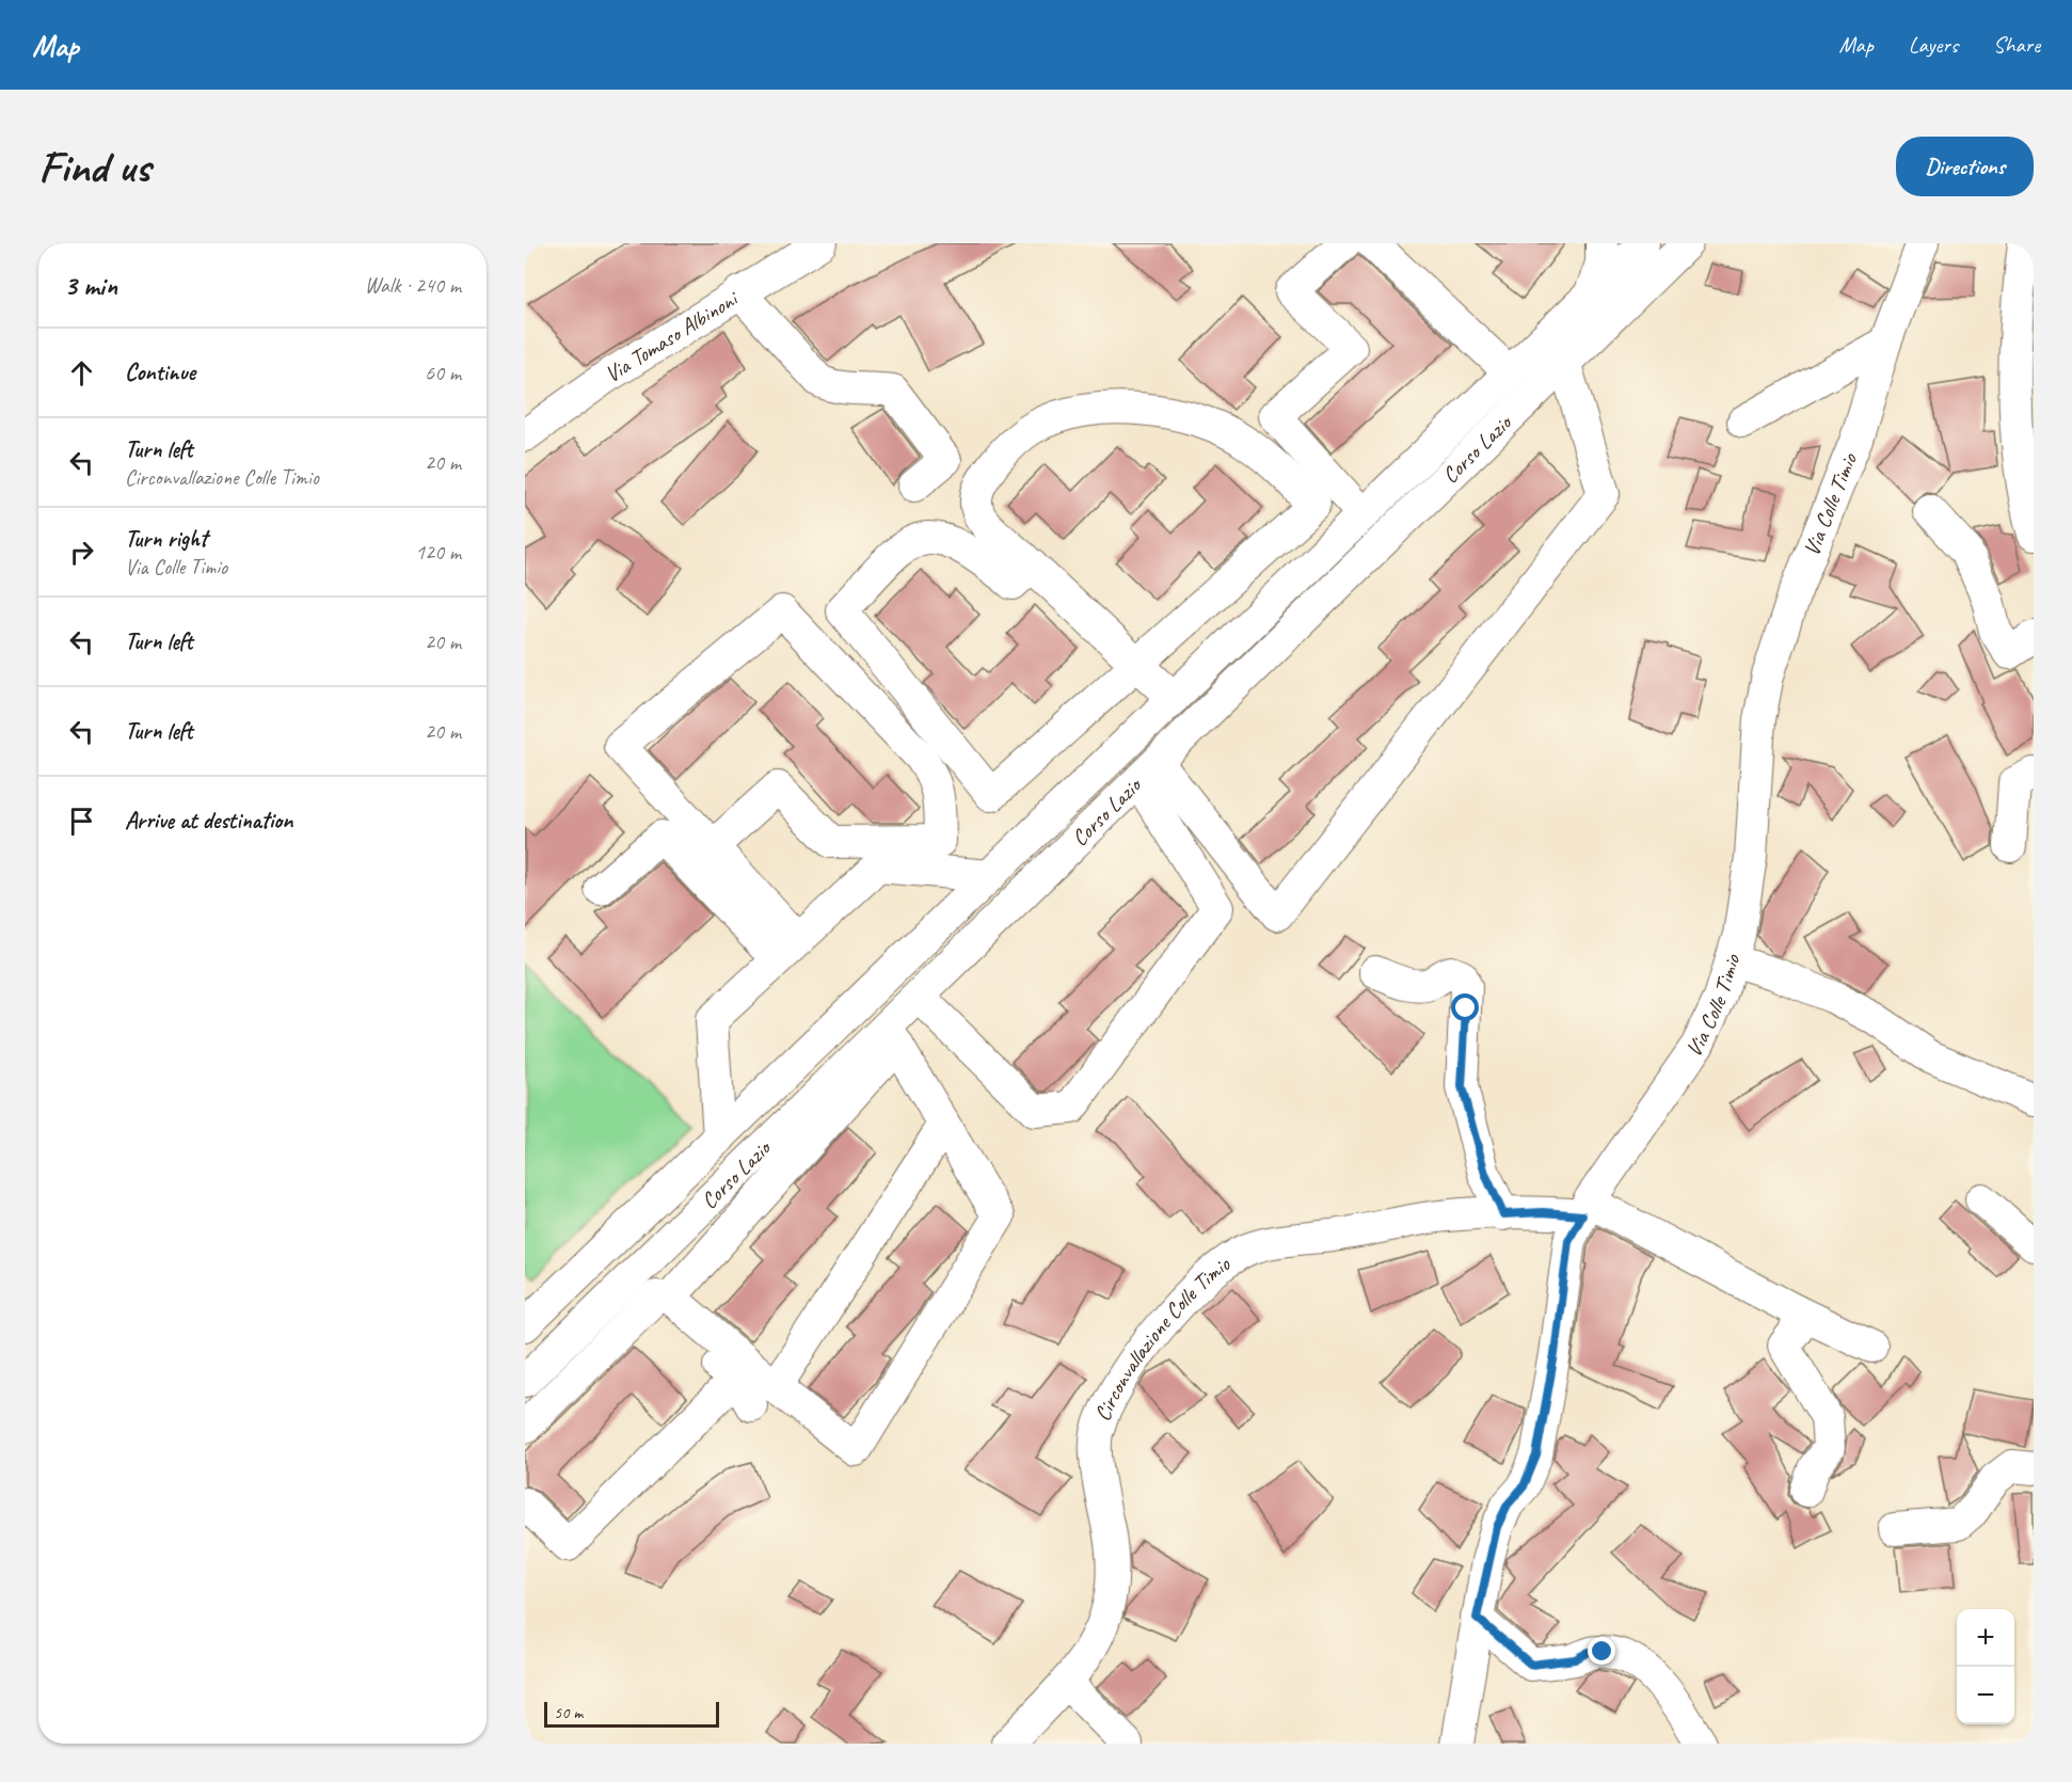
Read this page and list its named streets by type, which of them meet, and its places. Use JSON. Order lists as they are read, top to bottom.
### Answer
{
  "streets": {
    "street": [
      "Via Tomaso Albinoni",
      "Corso Lazio",
      "Via Colle Timio",
      "Circonvallazione Colle Timio"
    ]
  },
  "crossings": [
    ["Via Colle Timio", "Circonvallazione Colle Timio"]
  ],
  "scale_bar": "50 m",
  "page": {
    "header": "Map",
    "nav": ["Map", "Layers", "Share"],
    "buttons": "Directions",
    "title": "Find us",
    "heading": ["3 min", "Walk · 240 m"],
    "list": [
      ["Continue", "60 m"],
      ["Turn left", "Circonvallazione Colle Timio", "20 m"],
      ["Turn right", "Via Colle Timio", "120 m"],
      ["Turn left", "20 m"],
      ["Turn left", "20 m"],
      "Arrive at destination"
    ],
    "map_buttons": ["+", "−"],
    "scale": "50 m"
  }
}
